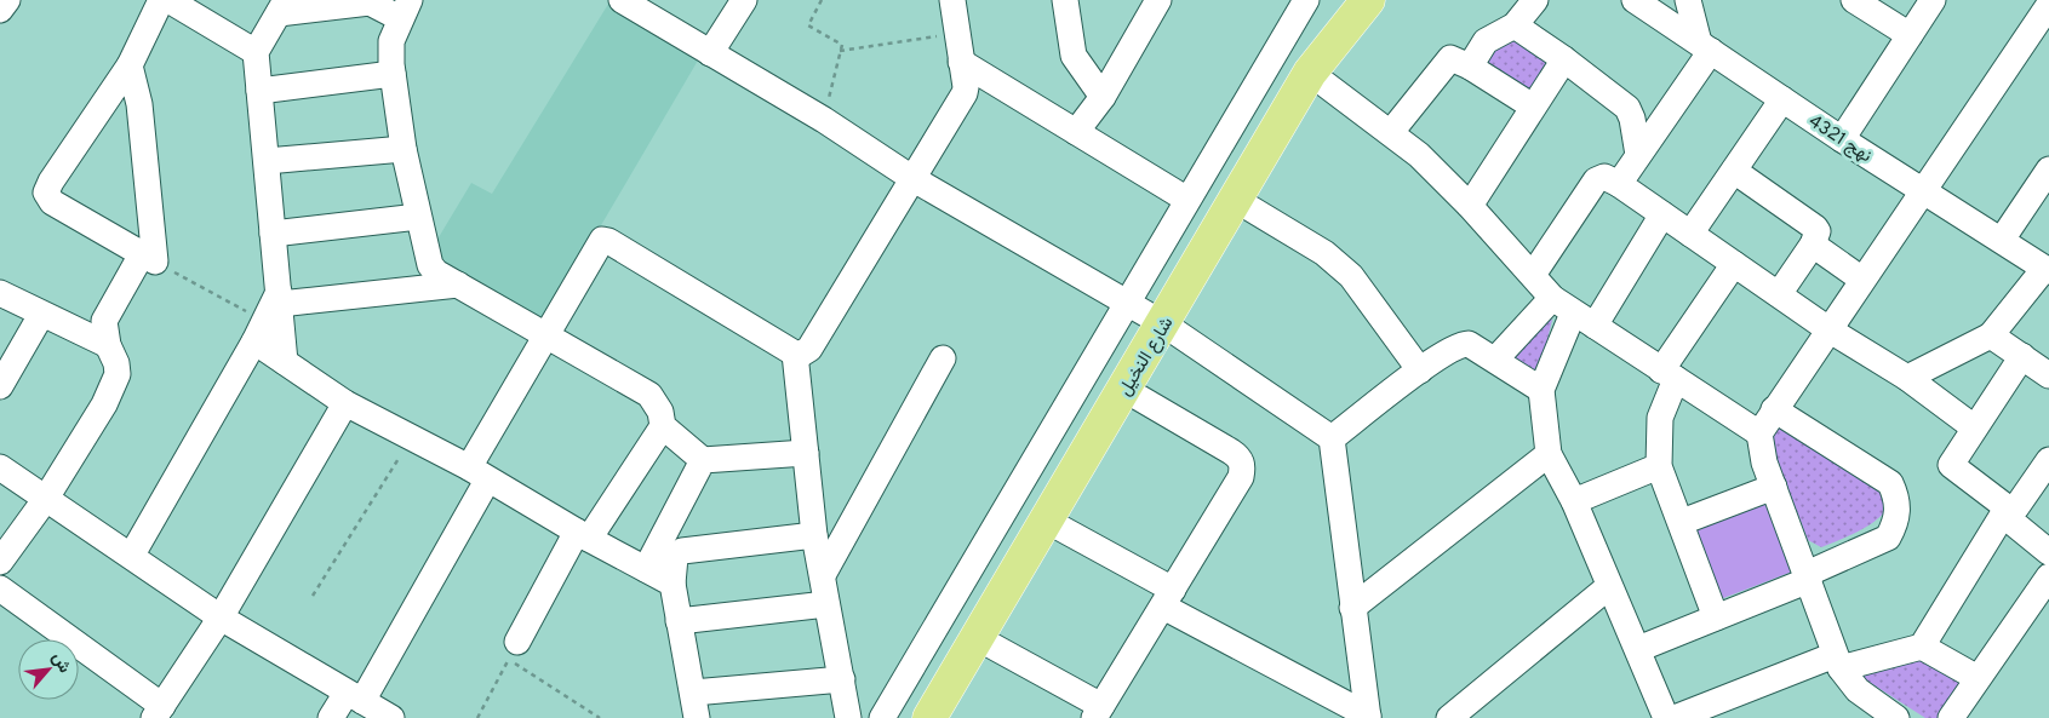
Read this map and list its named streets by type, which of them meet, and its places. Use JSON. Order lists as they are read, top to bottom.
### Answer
{
  "streets": {
    "main road": ["شارع النخيل"],
    "street": ["نهج 4321"]
  },
  "north": "top right"
}
